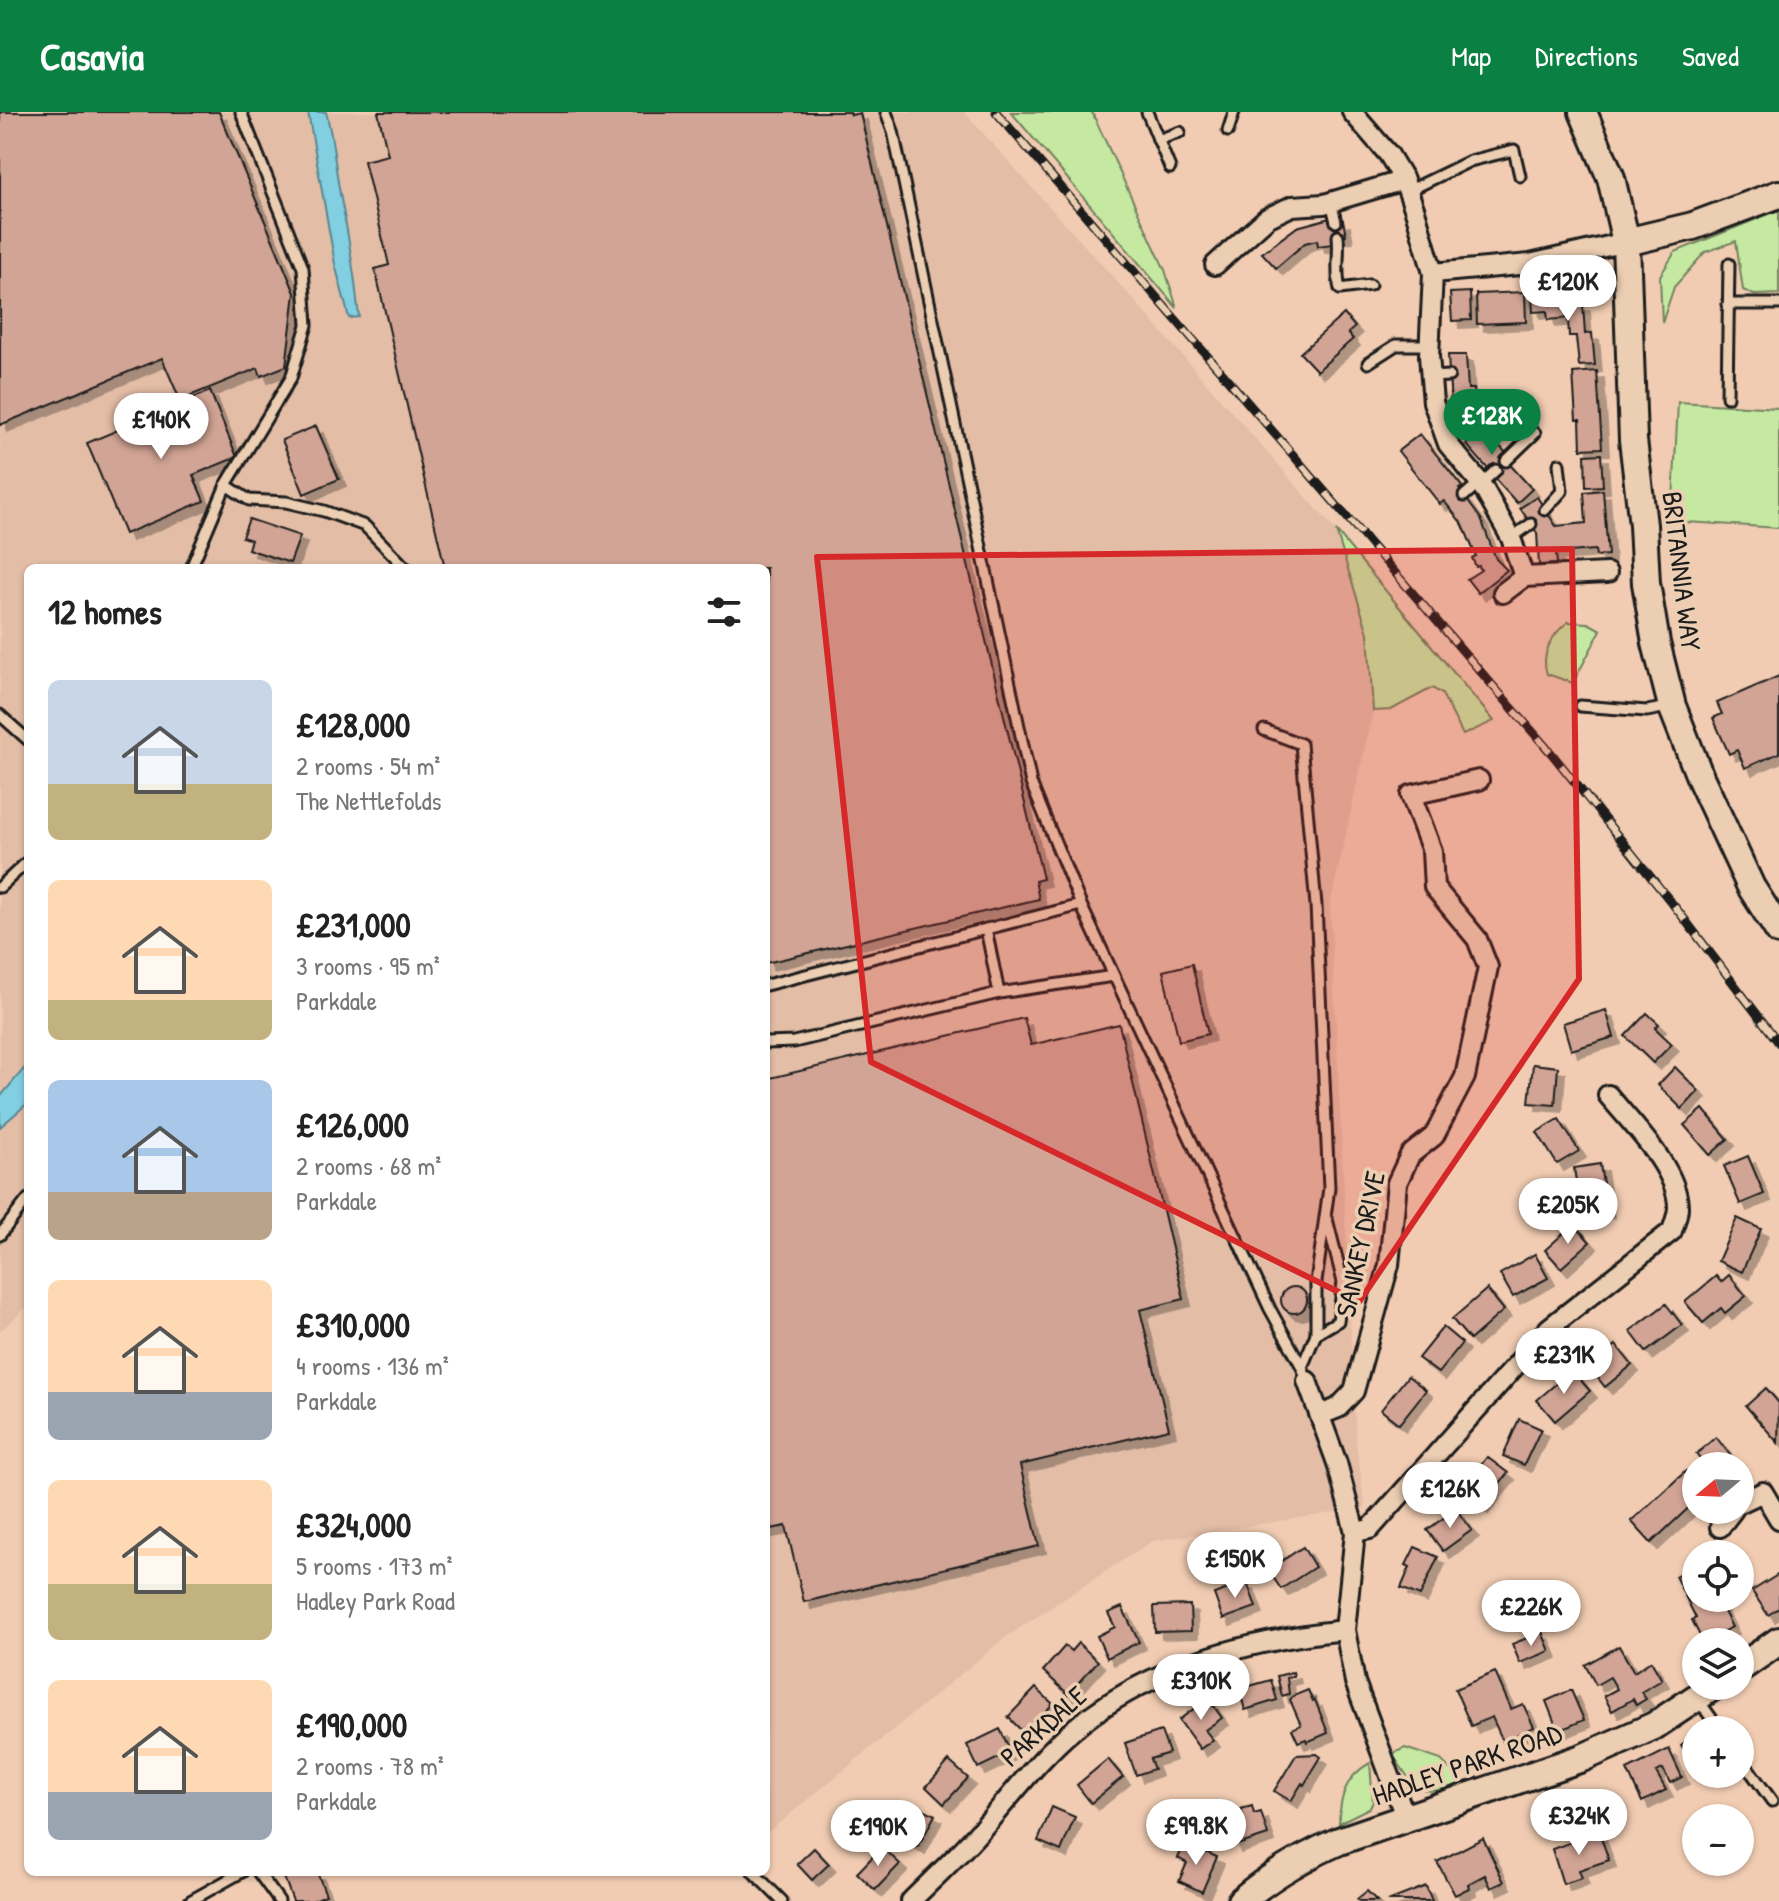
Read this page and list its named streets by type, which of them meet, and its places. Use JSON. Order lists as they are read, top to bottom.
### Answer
{
  "streets": {
    "street": [
      "BRITANNIA WAY",
      "SANKEY DRIVE",
      "PARKDALE",
      "HADLEY PARK ROAD"
    ]
  },
  "north": "left",
  "page": {
    "header": "Casavia",
    "nav": ["Map", "Directions", "Saved"],
    "price": [
      "£120K",
      "£128K",
      "£140K",
      "£205K",
      "£231K",
      "£126K",
      "£150K",
      "£226K",
      "£310K",
      "£324K",
      "£99.8K",
      "£190K"
    ],
    "heading": "12 homes",
    "list": [
      {
        "name": "£128,000",
        "note": "2 rooms · 54 m² · The Nettlefolds"
      },
      {
        "name": "£231,000",
        "note": "3 rooms · 95 m² · Parkdale"
      },
      {
        "name": "£126,000",
        "note": "2 rooms · 68 m² · Parkdale"
      },
      {
        "name": "£310,000",
        "note": "4 rooms · 136 m² · Parkdale"
      },
      {
        "name": "£324,000",
        "note": "5 rooms · 173 m² · Hadley Park Road"
      },
      {
        "name": "£190,000",
        "note": "2 rooms · 78 m² · Parkdale"
      }
    ],
    "map_buttons": ["+", "−"]
  }
}
